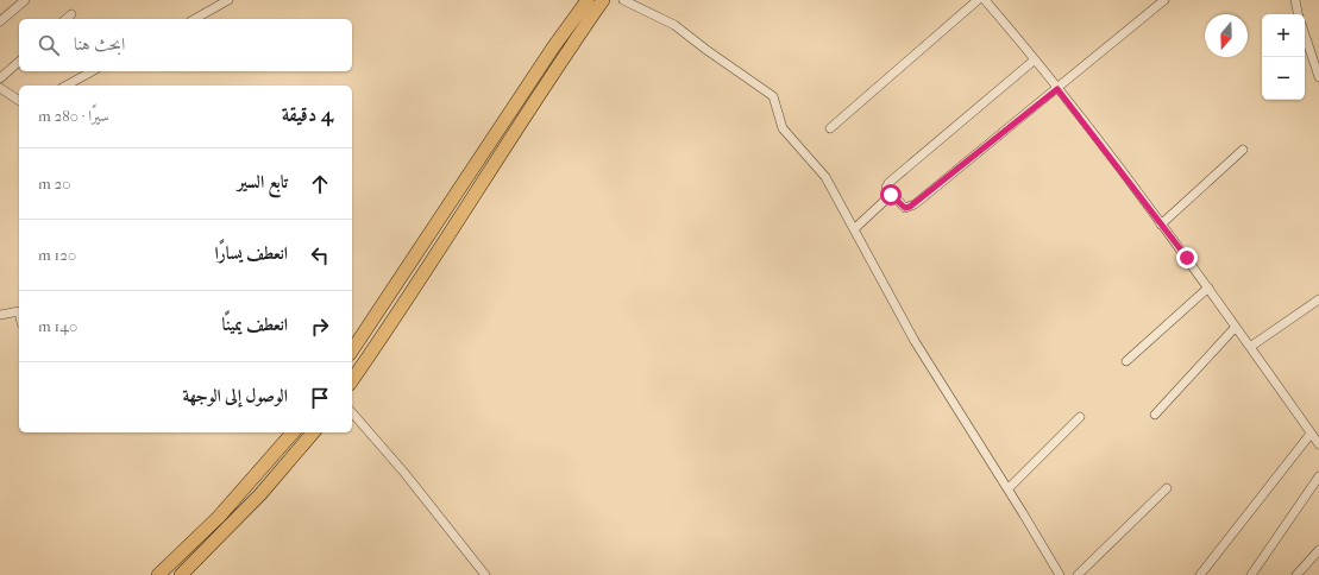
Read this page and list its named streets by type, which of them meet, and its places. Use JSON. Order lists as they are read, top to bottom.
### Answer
{
  "north": "bottom",
  "page": {
    "map_buttons": ["+", "−"],
    "search": "ابحث هنا",
    "heading": ["4 دقيقة", "سيرًا · 280 m"],
    "list": [
      ["تابع السير", "20 m"],
      ["انعطف يسارًا", "120 m"],
      ["انعطف يمينًا", "140 m"],
      "الوصول إلى الوجهة"
    ]
  }
}
